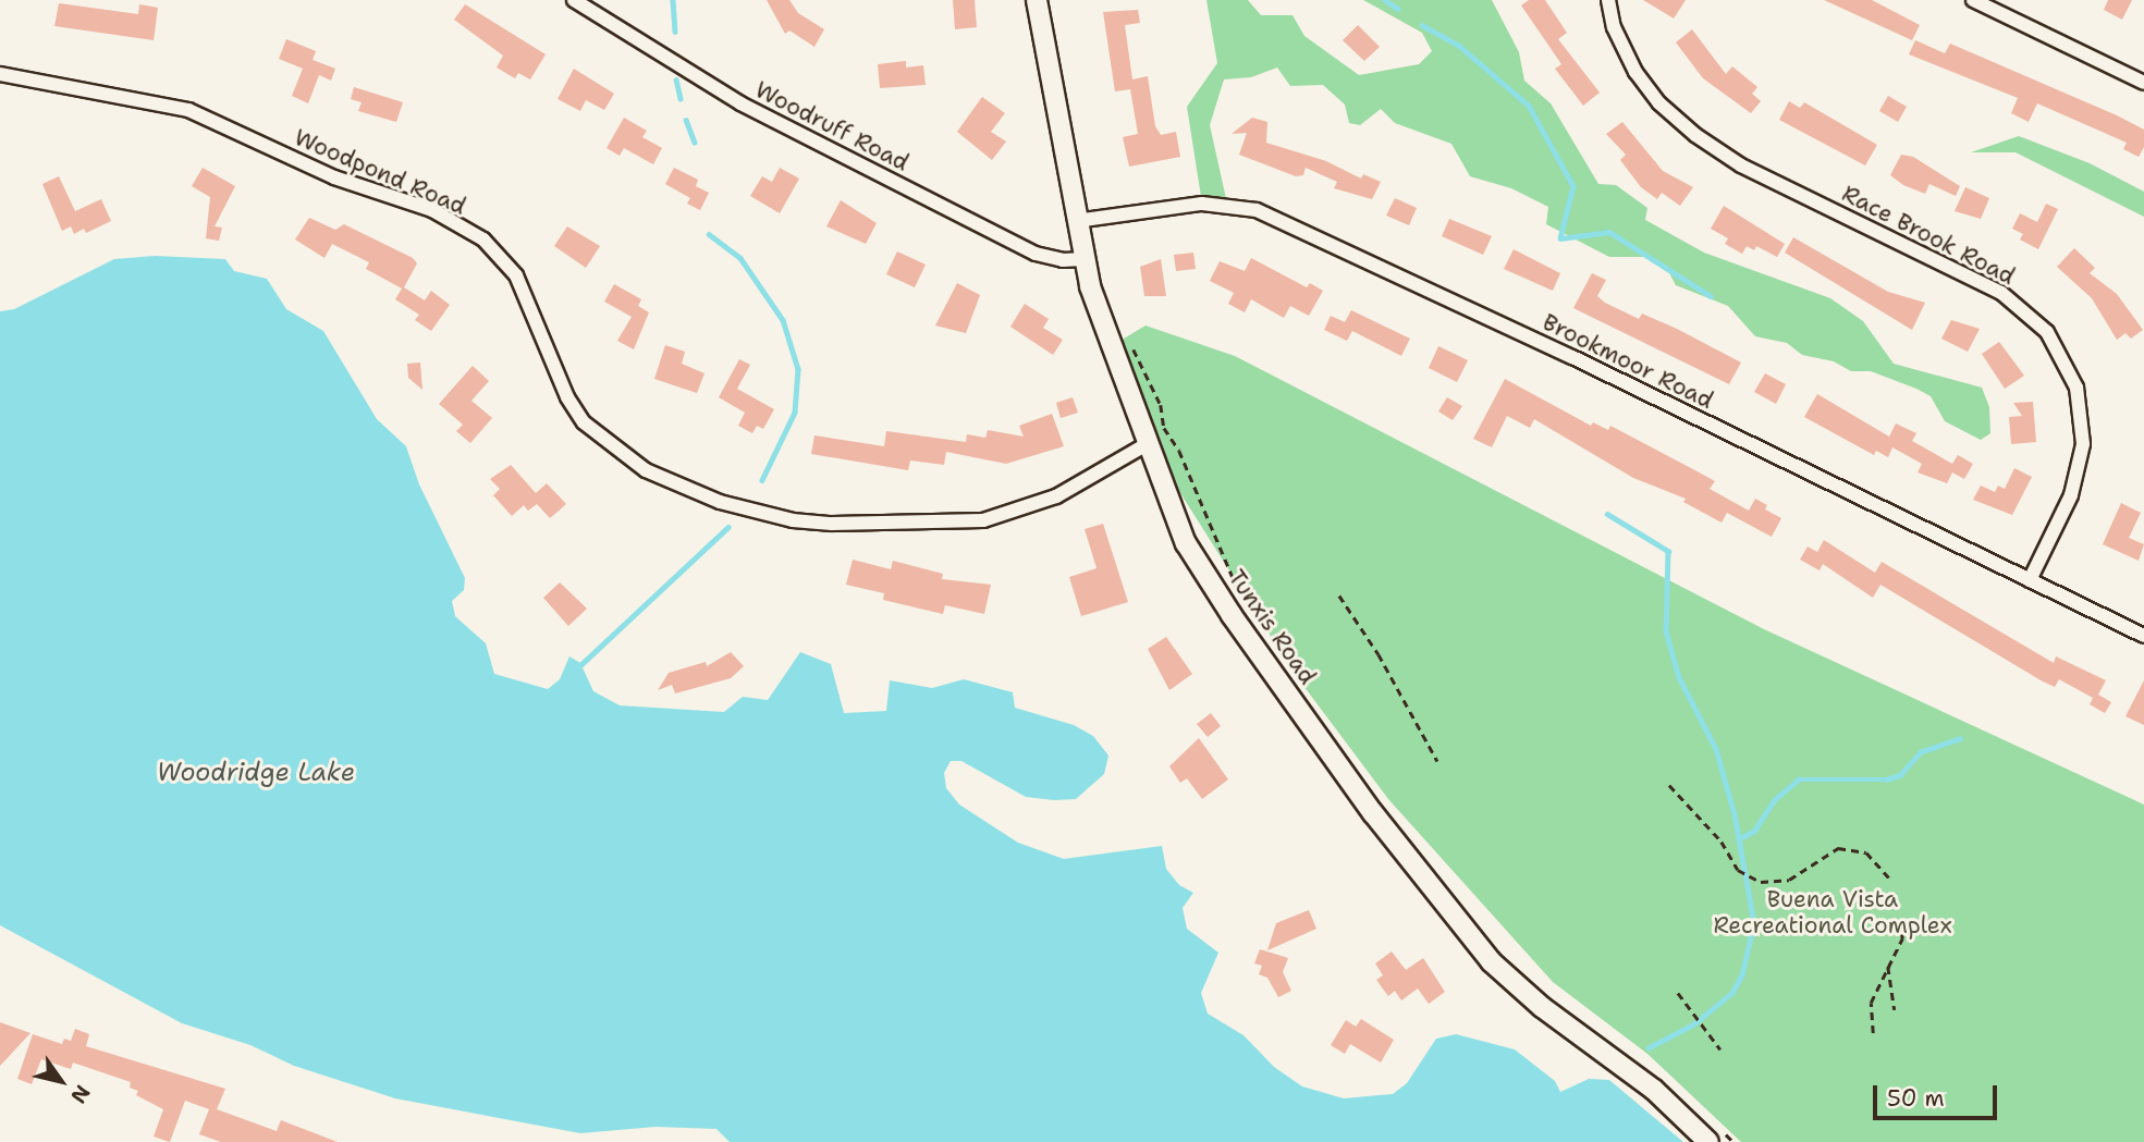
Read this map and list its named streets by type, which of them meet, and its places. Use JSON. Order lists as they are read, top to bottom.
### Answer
{
  "streets": {
    "street": [
      "Woodruff Road",
      "Woodpond Road",
      "Race Brook Road",
      "Brookmoor Road",
      "Tunxis Road"
    ]
  },
  "crossings": [
    ["Woodruff Road", "Tunxis Road"],
    ["Woodpond Road", "Tunxis Road"],
    ["Race Brook Road", "Brookmoor Road"],
    ["Brookmoor Road", "Tunxis Road"]
  ],
  "water": ["Woodridge Lake"],
  "parks": ["Buena Vista Recreational Complex"],
  "scale_bar": "50 m",
  "north": "bottom right"
}
